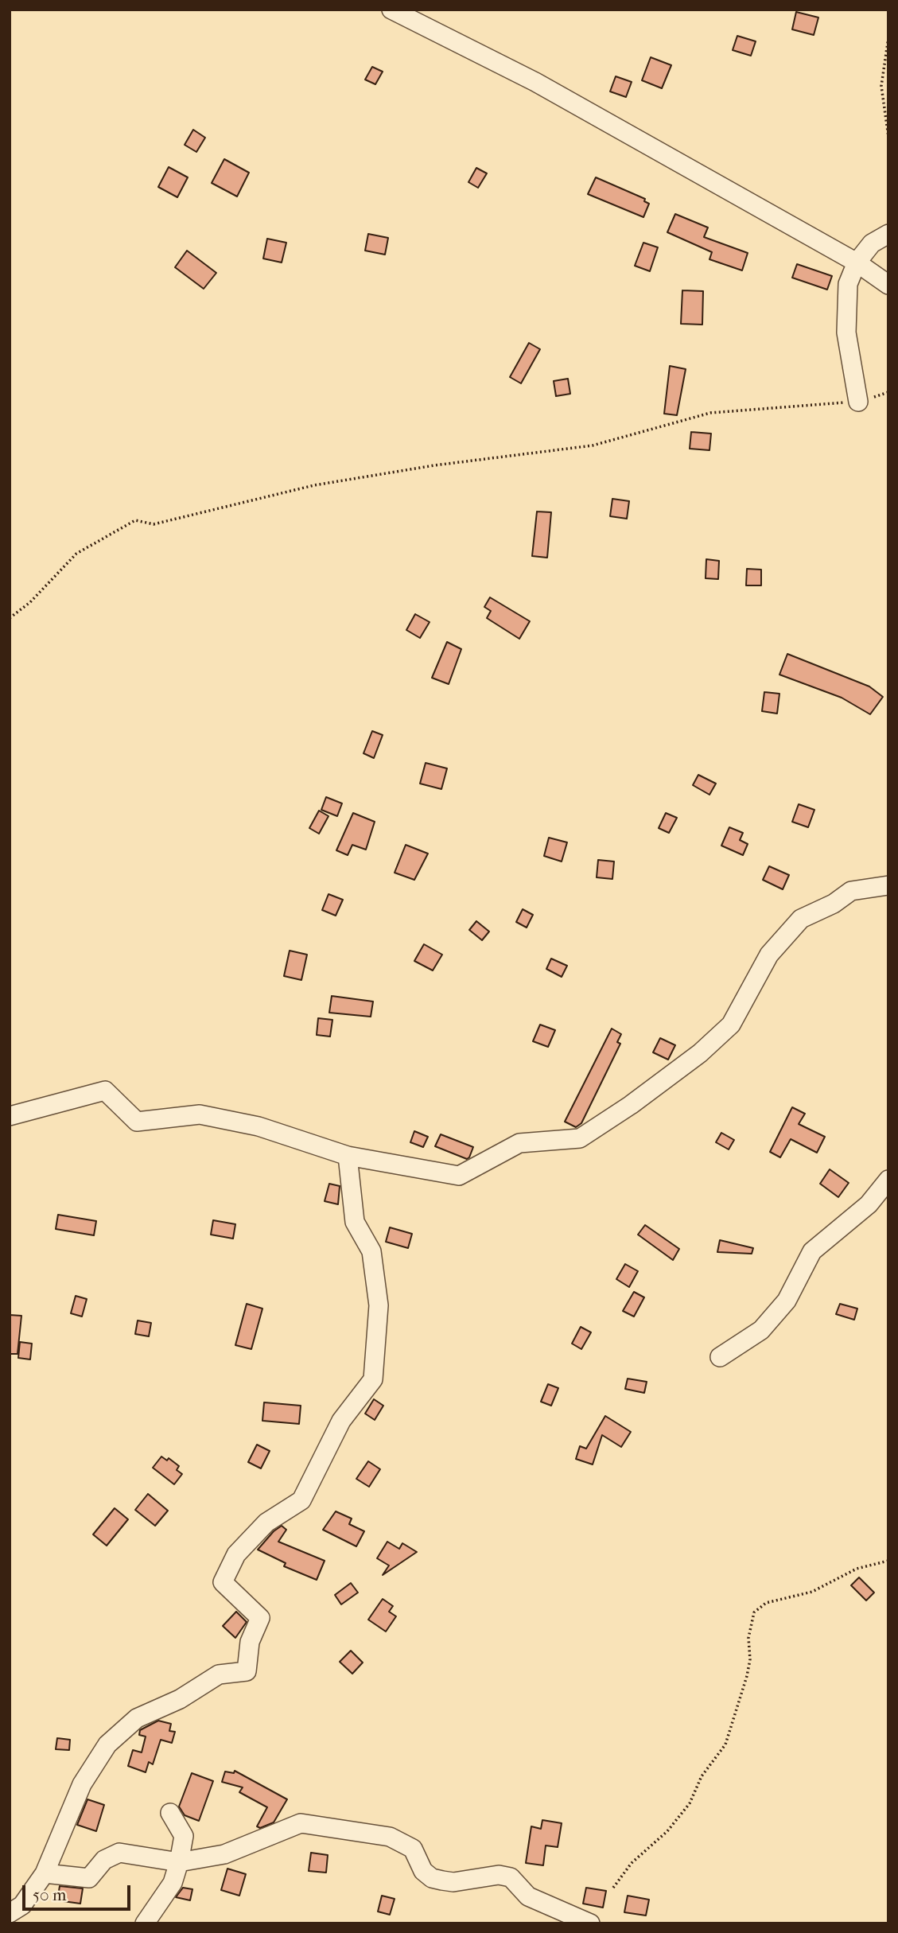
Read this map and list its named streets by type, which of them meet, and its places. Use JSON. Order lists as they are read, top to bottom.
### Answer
{
  "scale_bar": "50 m"
}
